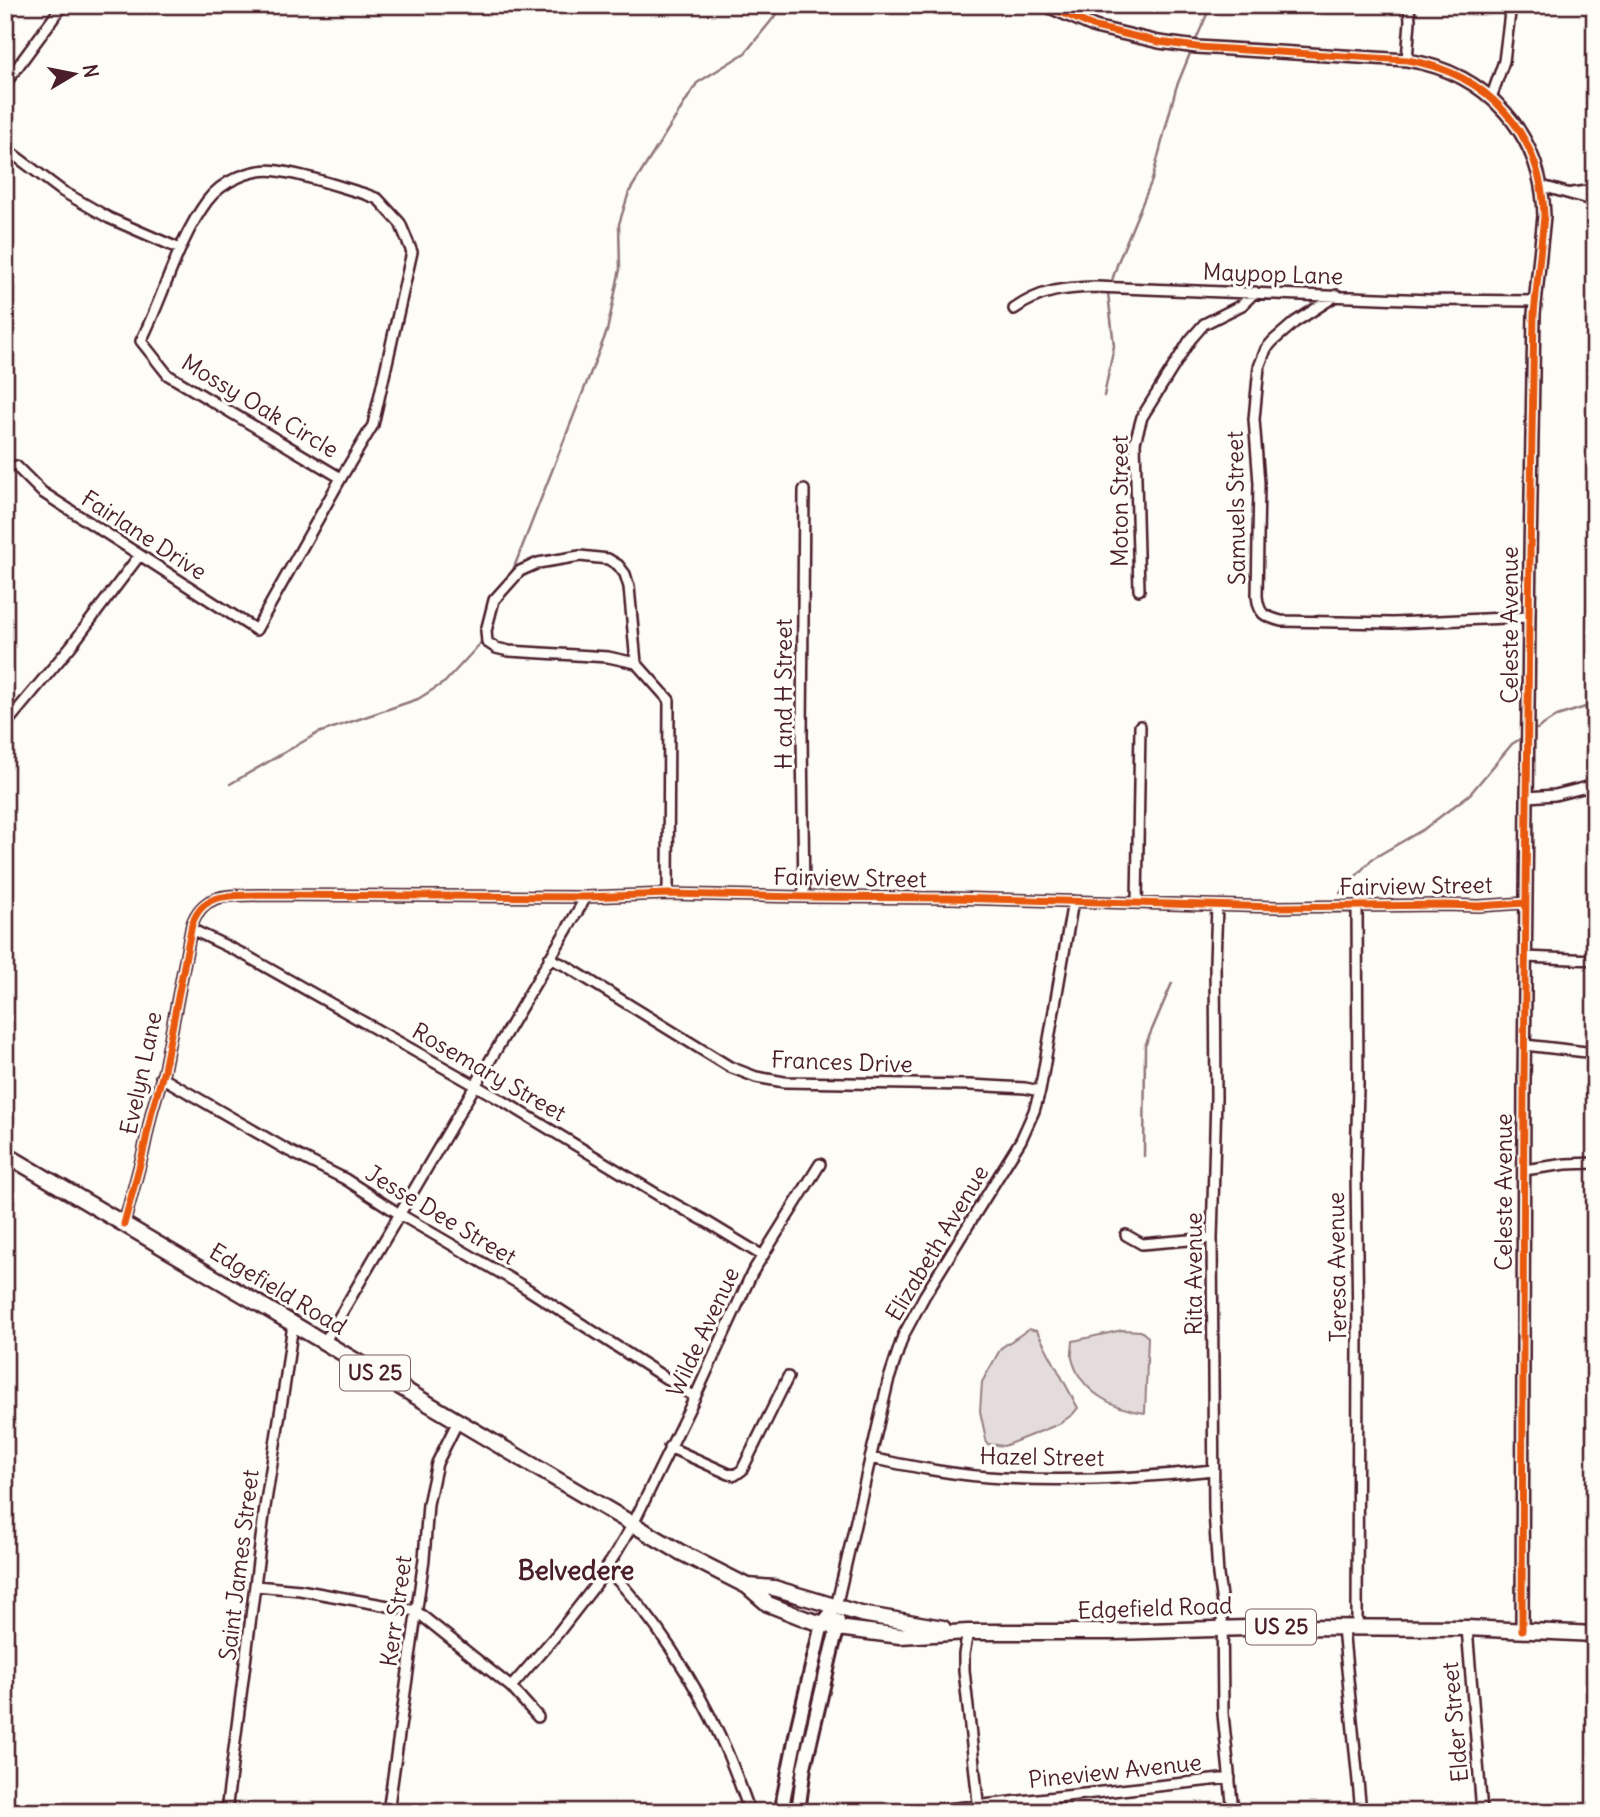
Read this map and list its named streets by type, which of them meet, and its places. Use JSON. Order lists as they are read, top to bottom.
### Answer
{
  "streets": {
    "main road": ["Edgefield Road", "US 25"],
    "street": [
      "Maypop Lane",
      "Mossy Oak Circle",
      "Moton Street",
      "Samuels Street",
      "Fairlane Drive",
      "Celeste Avenue",
      "H and H Street",
      "Fairview Street",
      "Frances Drive",
      "Rosemary Street",
      "Evelyn Lane",
      "Jesse Dee Street",
      "Elizabeth Avenue",
      "Teresa Avenue",
      "Rita Avenue",
      "Wilde Avenue",
      "Hazel Street",
      "Saint James Street",
      "Kerr Street",
      "Elder Street",
      "Pineview Avenue"
    ]
  },
  "crossings": [
    ["Maypop Lane", "Moton Street"],
    ["Maypop Lane", "Samuels Street"],
    ["Maypop Lane", "Celeste Avenue"],
    ["Mossy Oak Circle", "Fairlane Drive"],
    ["Samuels Street", "Celeste Avenue"],
    ["Celeste Avenue", "Fairview Street"],
    ["Celeste Avenue", "Edgefield Road"],
    ["H and H Street", "Fairview Street"],
    ["Fairview Street", "Rosemary Street"],
    ["Fairview Street", "Evelyn Lane"],
    ["Fairview Street", "Elizabeth Avenue"],
    ["Fairview Street", "Teresa Avenue"],
    ["Fairview Street", "Rita Avenue"],
    ["Frances Drive", "Elizabeth Avenue"],
    ["Rosemary Street", "Evelyn Lane"],
    ["Rosemary Street", "Wilde Avenue"],
    ["Evelyn Lane", "Jesse Dee Street"],
    ["Evelyn Lane", "Edgefield Road"],
    ["Jesse Dee Street", "Wilde Avenue"],
    ["Elizabeth Avenue", "Edgefield Road"],
    ["Elizabeth Avenue", "Hazel Street"],
    ["Teresa Avenue", "Edgefield Road"],
    ["Rita Avenue", "Edgefield Road"],
    ["Rita Avenue", "Hazel Street"],
    ["Rita Avenue", "Pineview Avenue"],
    ["Edgefield Road", "Wilde Avenue"],
    ["Edgefield Road", "Saint James Street"],
    ["Edgefield Road", "Kerr Street"],
    ["Edgefield Road", "Elder Street"]
  ],
  "districts": ["Belvedere"],
  "north": "right"
}
